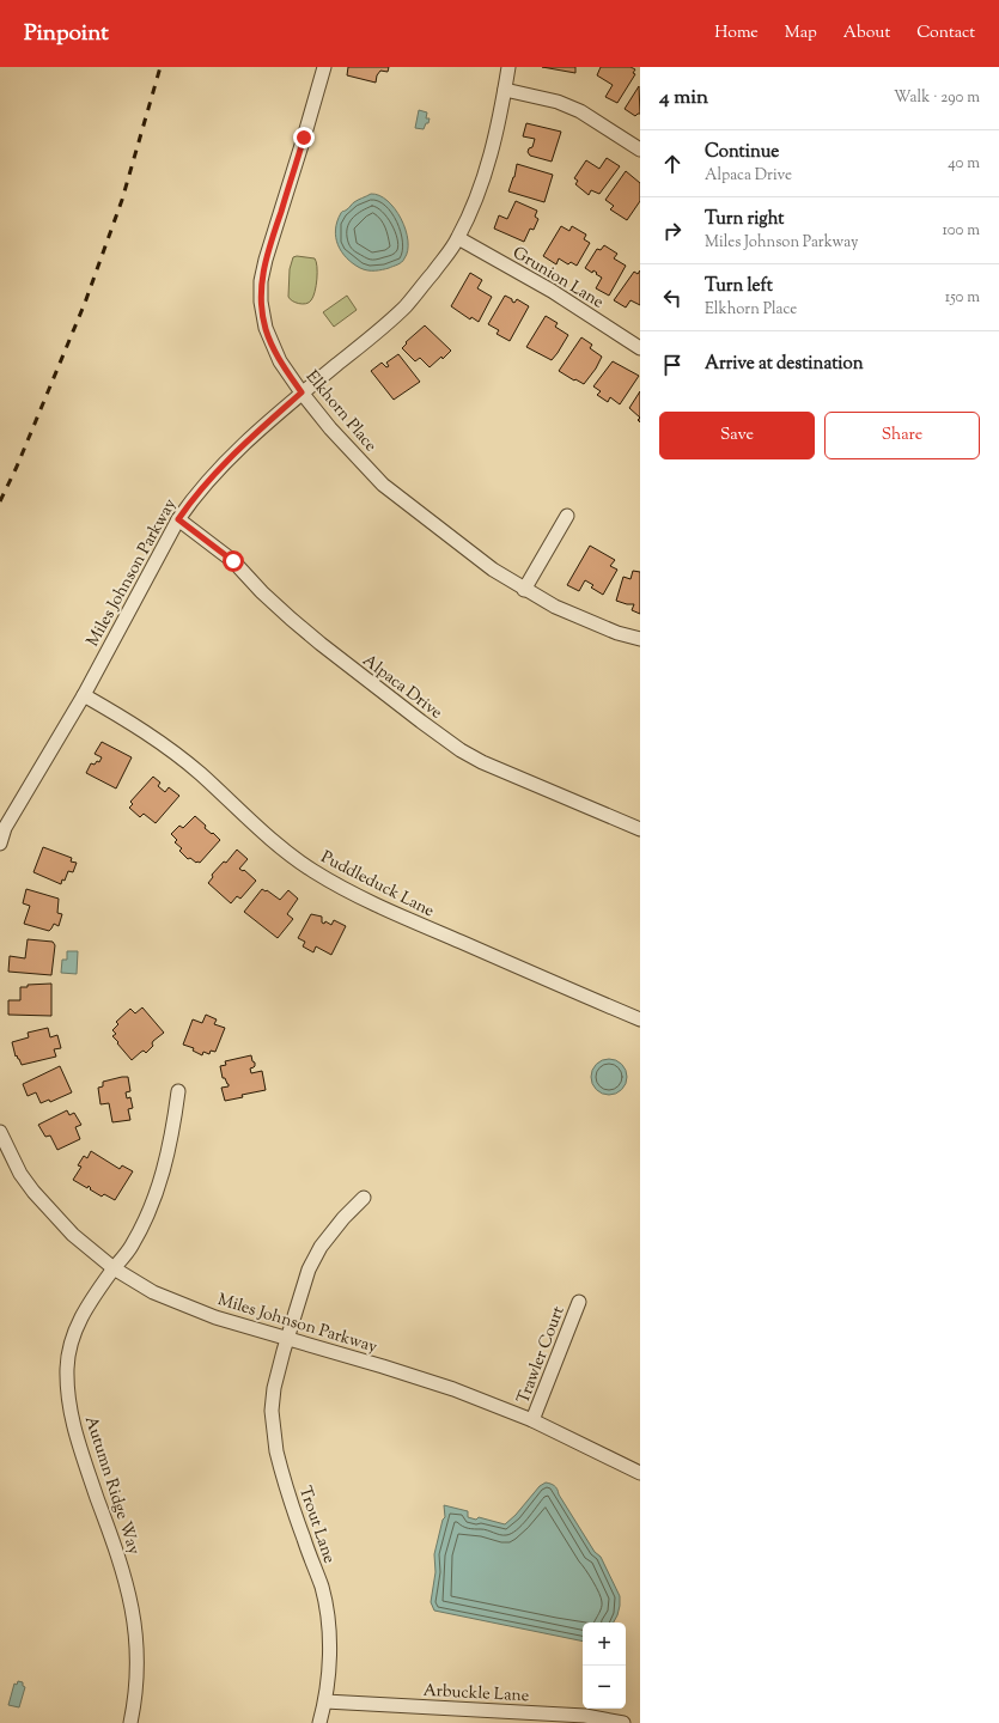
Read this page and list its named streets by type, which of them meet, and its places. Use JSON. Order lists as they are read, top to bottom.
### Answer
{
  "streets": {
    "street": [
      "Grunion Lane",
      "Elkhorn Place",
      "Miles Johnson Parkway",
      "Alpaca Drive",
      "Puddleduck Lane",
      "Trawler Court",
      "Autumn Ridge Way",
      "Trout Lane",
      "Arbuckle Lane"
    ]
  },
  "crossings": [
    ["Grunion Lane", "Miles Johnson Parkway"],
    ["Elkhorn Place", "Miles Johnson Parkway"],
    ["Miles Johnson Parkway", "Alpaca Drive"],
    ["Miles Johnson Parkway", "Puddleduck Lane"],
    ["Miles Johnson Parkway", "Trawler Court"],
    ["Miles Johnson Parkway", "Autumn Ridge Way"],
    ["Miles Johnson Parkway", "Trout Lane"],
    ["Trout Lane", "Arbuckle Lane"]
  ],
  "page": {
    "header": "Pinpoint",
    "nav": [
      "Home",
      "Map",
      "About",
      "Contact"
    ],
    "heading": ["4 min", "Walk · 290 m"],
    "list": [
      ["Continue", "Alpaca Drive", "40 m"],
      ["Turn right", "Miles Johnson Parkway", "100 m"],
      ["Turn left", "Elkhorn Place", "150 m"],
      "Arrive at destination"
    ],
    "buttons": ["Save", "Share"],
    "map_buttons": ["+", "−"]
  }
}
